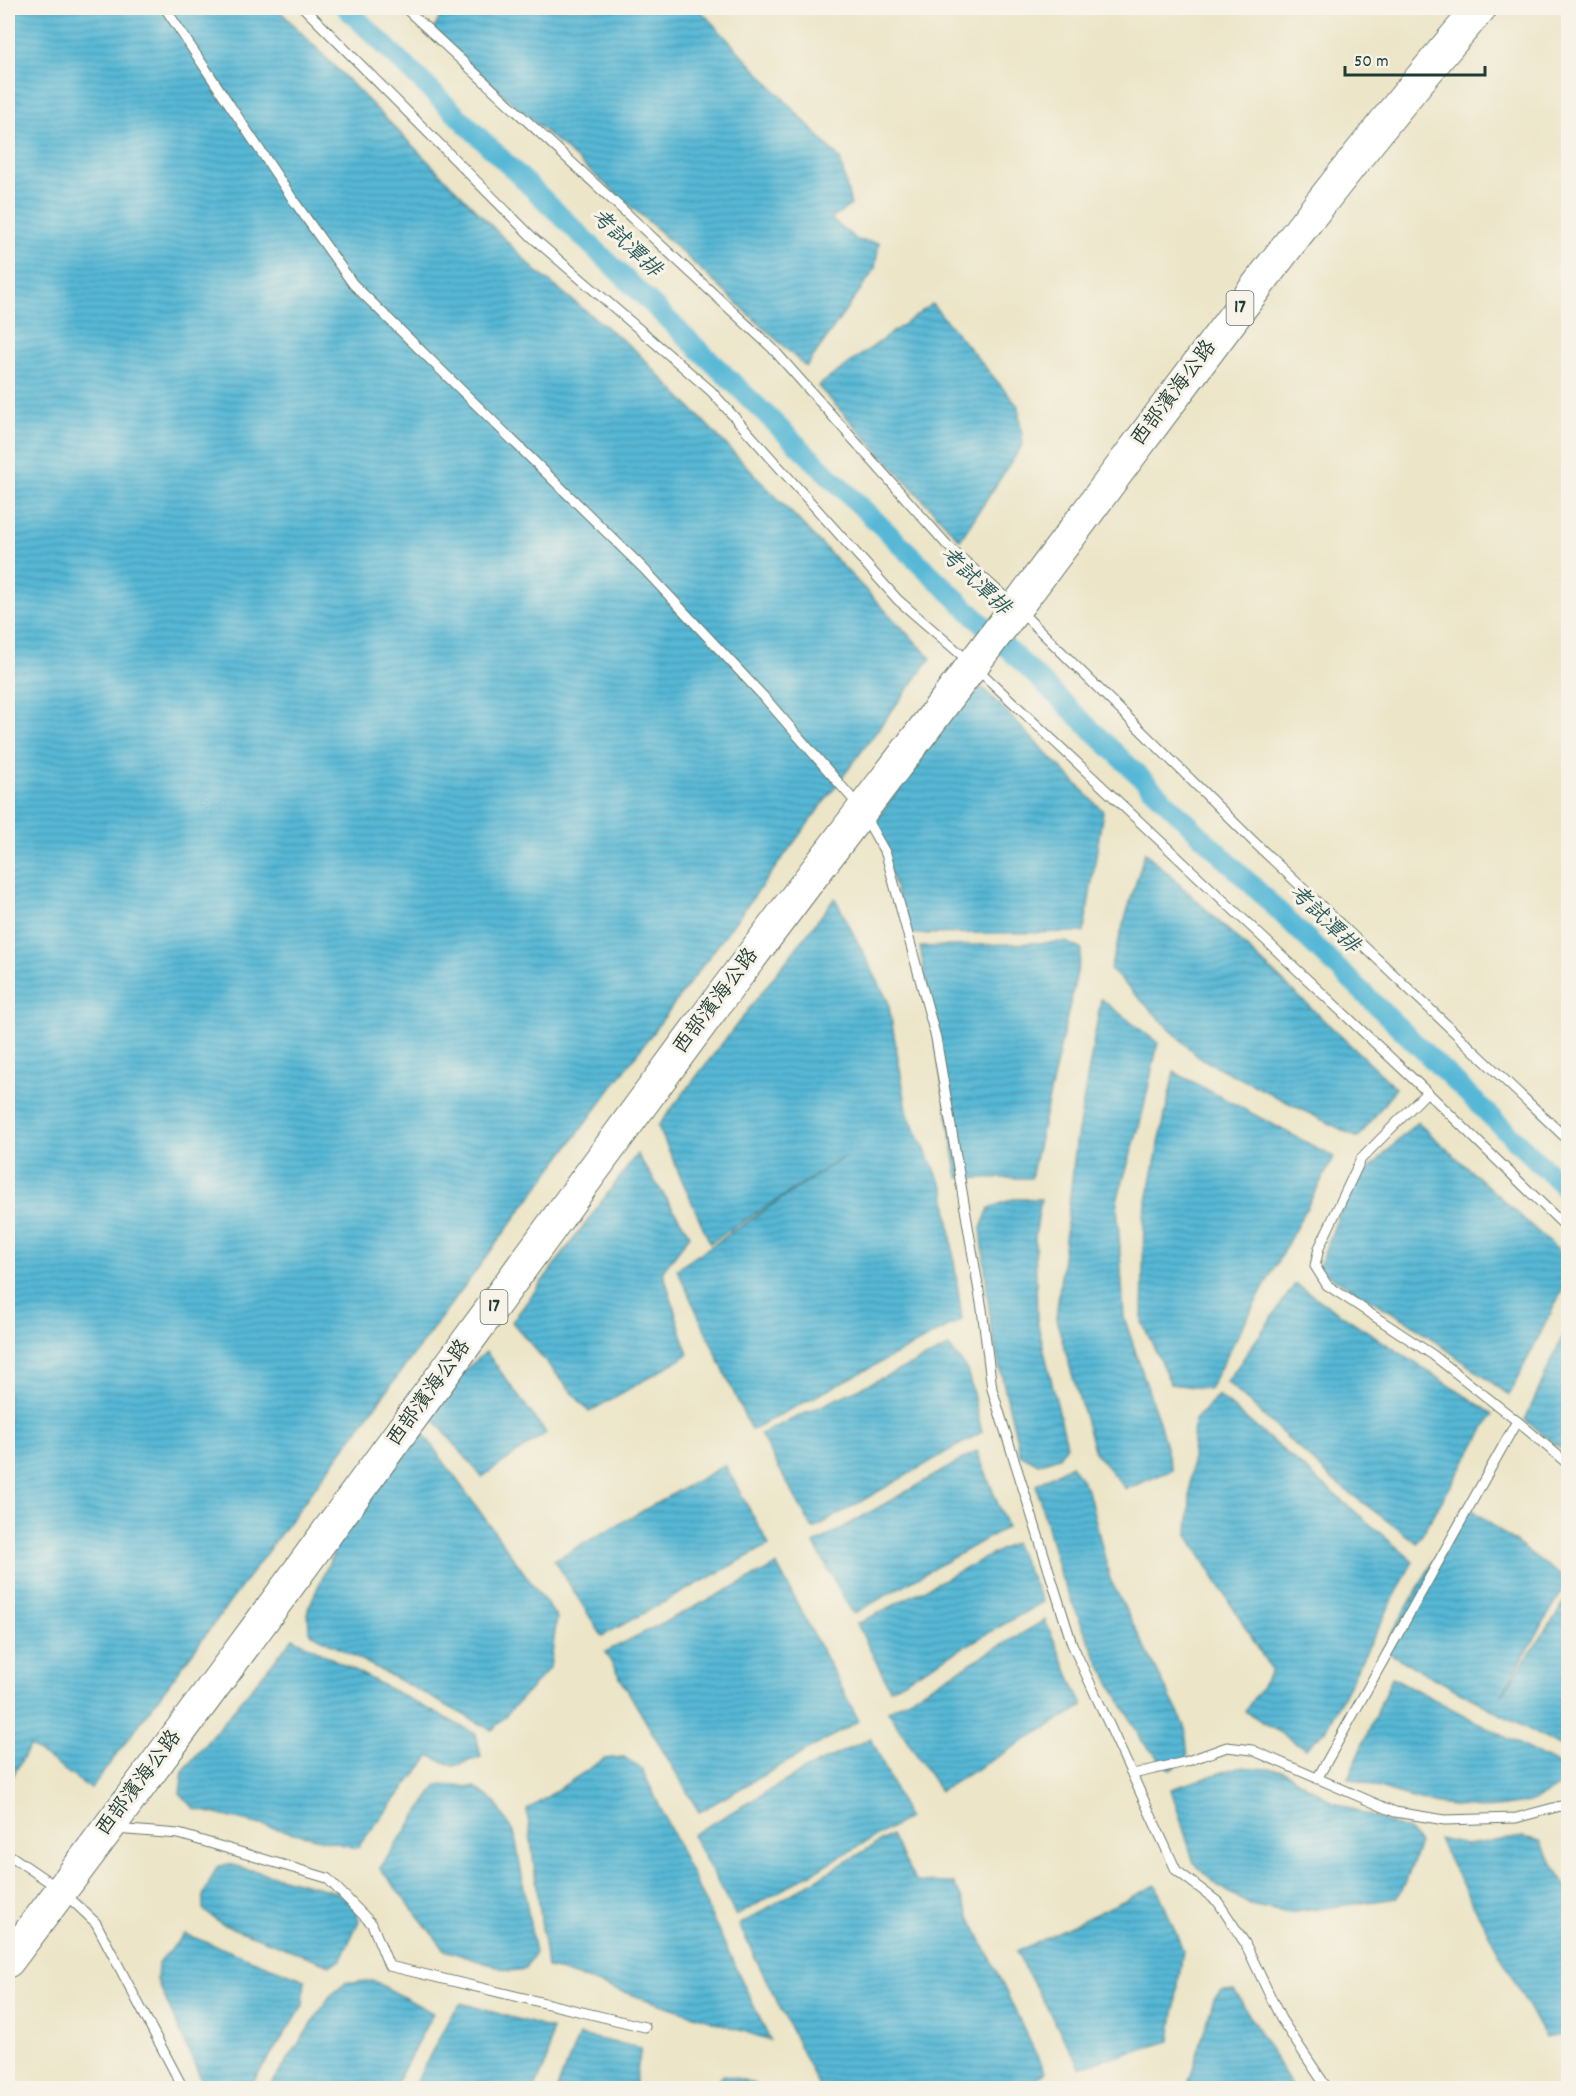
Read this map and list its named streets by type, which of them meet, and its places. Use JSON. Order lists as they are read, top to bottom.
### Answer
{
  "streets": {
    "main road": ["17", "西部濱海公路"]
  },
  "crossings": [
    ["17", "西部濱海公路"]
  ],
  "water": ["考試潭排"],
  "scale_bar": "50 m"
}
